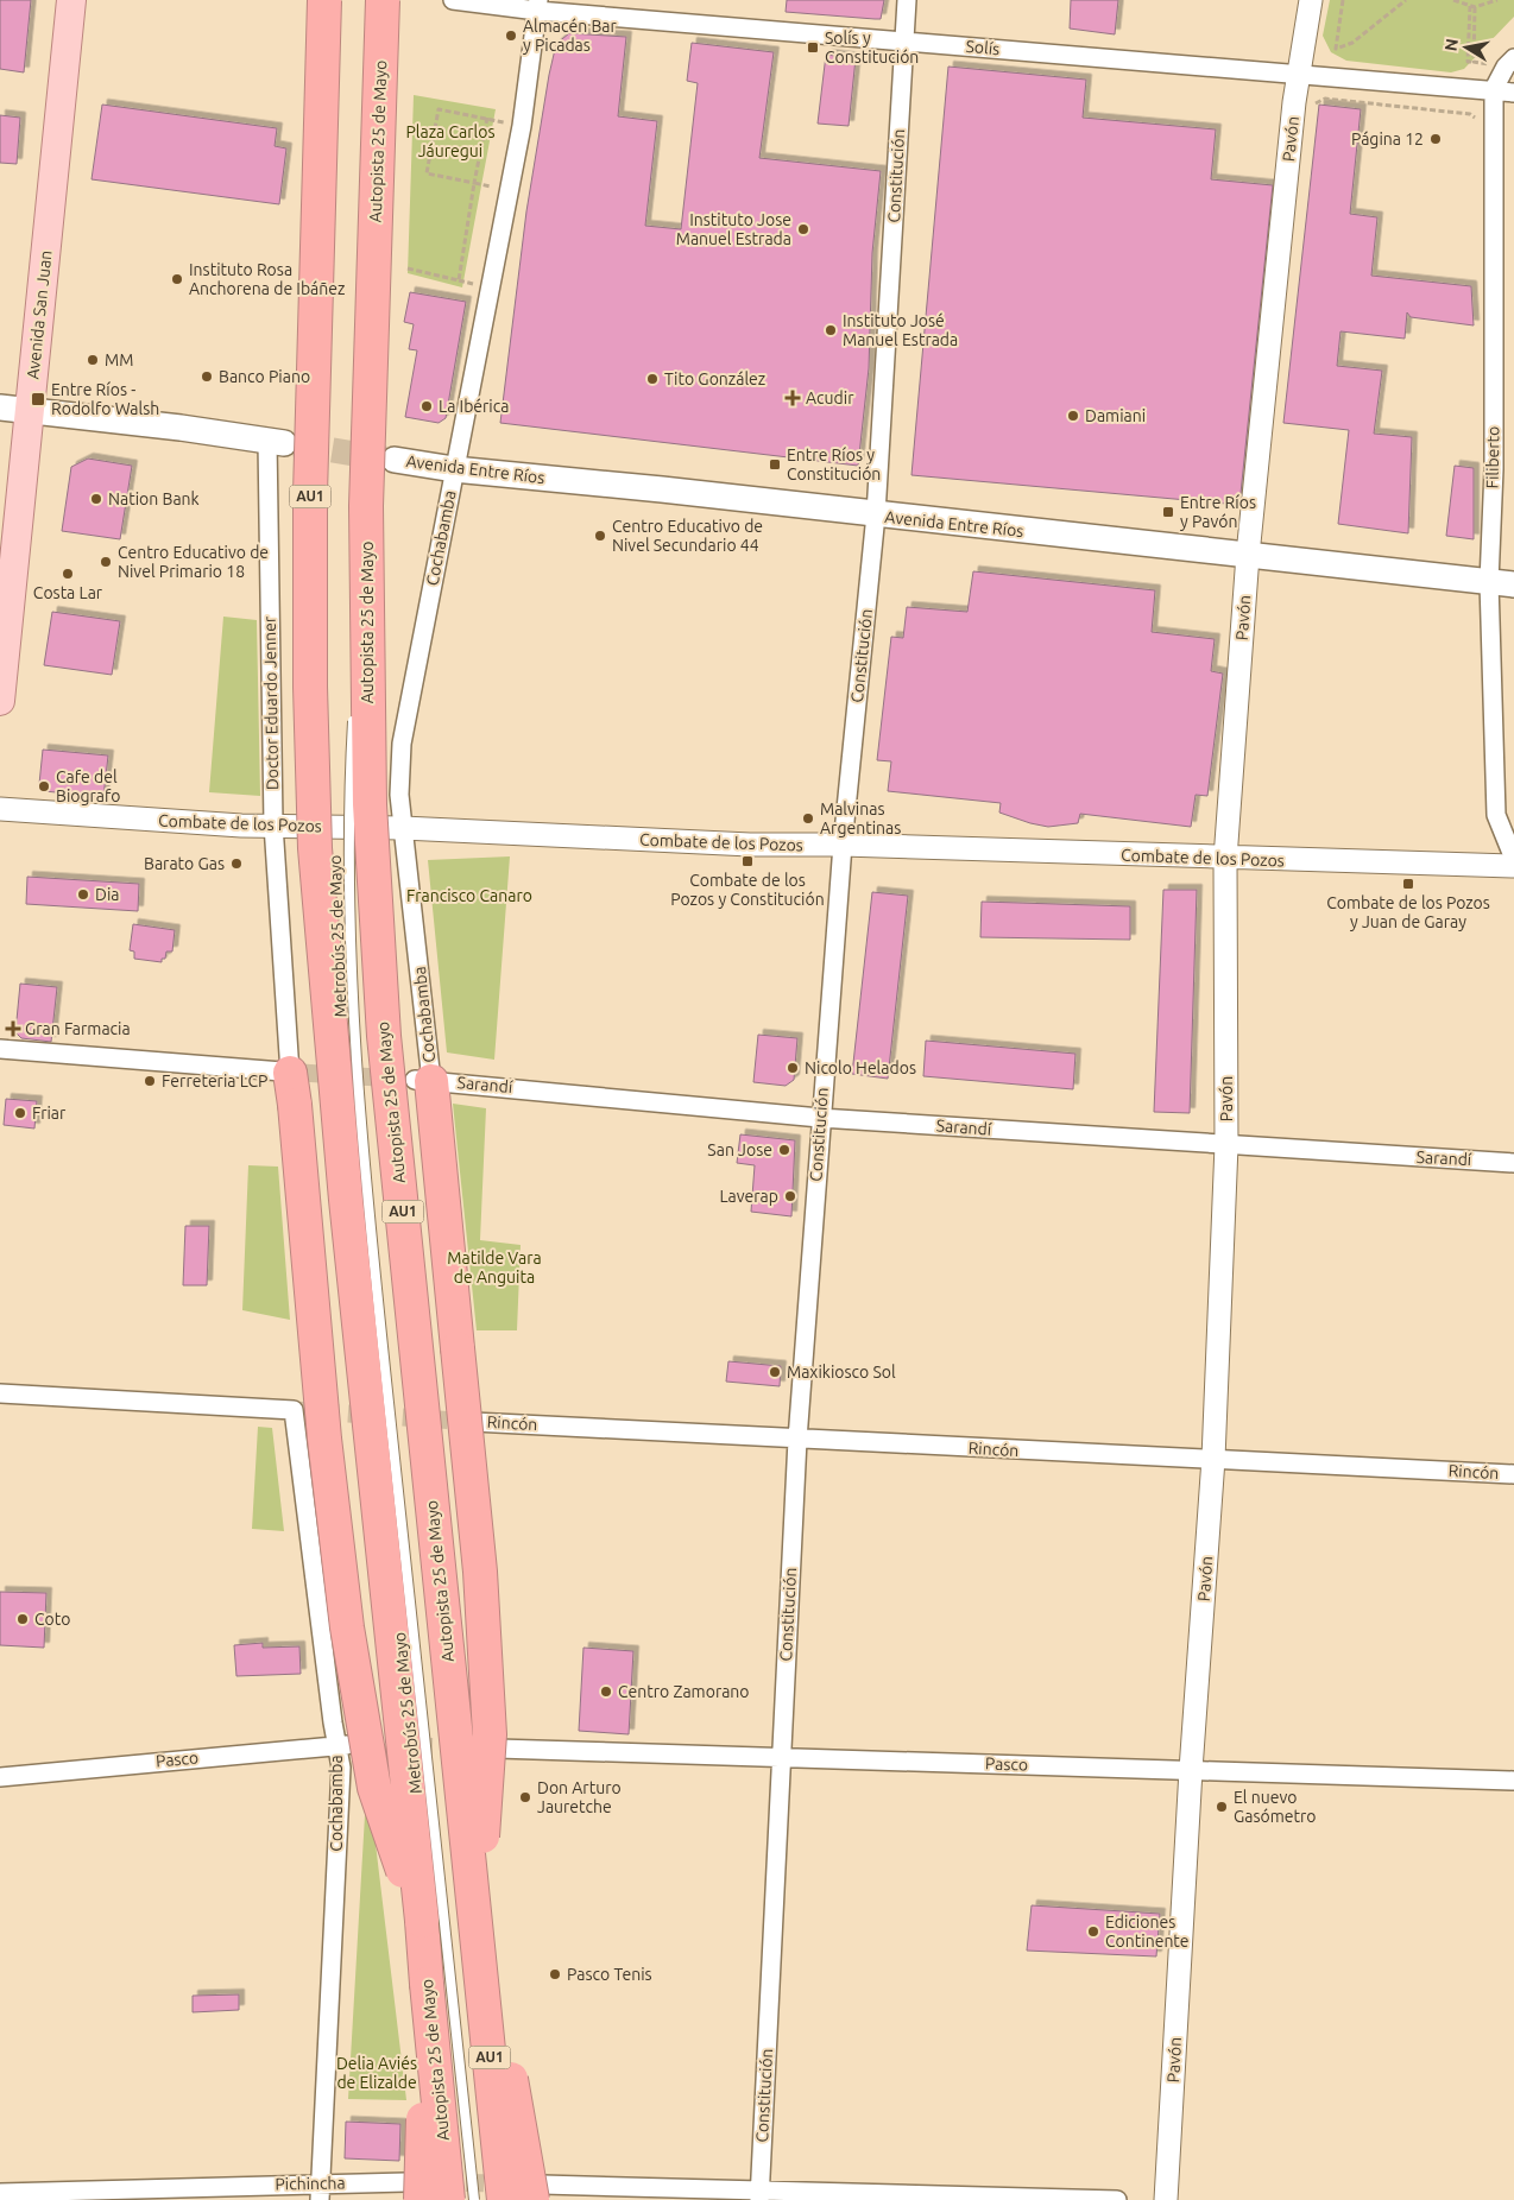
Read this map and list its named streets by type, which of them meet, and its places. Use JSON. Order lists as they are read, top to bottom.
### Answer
{
  "streets": {
    "highway": ["Autopista 25 de Mayo", "AU1"],
    "main road": ["Avenida San Juan", "Avenida Entre Ríos"],
    "street": [
      "Solís",
      "Pavón",
      "Constitución",
      "Filiberto",
      "Cochabamba",
      "Doctor Eduardo Jenner",
      "Combate de los Pozos",
      "Sarandí",
      "Rincón",
      "Pasco",
      "Pichincha"
    ],
    "lane": ["Metrobús 25 de Mayo"]
  },
  "crossings": [
    ["Solís", "Pavón"],
    ["Solís", "Constitución"],
    ["Solís", "Filiberto"],
    ["Solís", "Cochabamba"],
    ["Pavón", "Avenida Entre Ríos"],
    ["Pavón", "Combate de los Pozos"],
    ["Pavón", "Sarandí"],
    ["Pavón", "Rincón"],
    ["Pavón", "Pasco"],
    ["Autopista 25 de Mayo", "Metrobús 25 de Mayo"],
    ["Constitución", "Avenida Entre Ríos"],
    ["Constitución", "Combate de los Pozos"],
    ["Constitución", "Sarandí"],
    ["Constitución", "Rincón"],
    ["Constitución", "Pasco"],
    ["Filiberto", "Avenida Entre Ríos"],
    ["Avenida Entre Ríos", "Cochabamba"],
    ["Cochabamba", "Combate de los Pozos"],
    ["Cochabamba", "Sarandí"],
    ["Cochabamba", "Pasco"],
    ["Cochabamba", "Pichincha"],
    ["Doctor Eduardo Jenner", "Combate de los Pozos"]
  ],
  "parks": [
    "Plaza Carlos Jáuregui",
    "Francisco Canaro",
    "Matilde Vara de Anguita",
    "Delia Aviés de Elizalde"
  ],
  "places": {
    "other": [
      "Almacén Bar y Picadas",
      "Página 12",
      "Instituto Jose Manuel Estrada",
      "Instituto Rosa Anchorena de Ibáñez",
      "Instituto José Manuel Estrada",
      "MM",
      "Banco Piano",
      "Tito González",
      "La Ibérica",
      "Damiani",
      "Nation Bank",
      "Centro Educativo de Nivel Secundario 44",
      "Centro Educativo de Nivel Primario 18",
      "Costa Lar",
      "Cafe del Biografo",
      "Malvinas Argentinas",
      "Barato Gas",
      "Dia",
      "Nicolo Helados",
      "Ferreteria LCP",
      "Friar",
      "San Jose",
      "Laverap",
      "Maxikiosco Sol",
      "Coto",
      "Centro Zamorano",
      "Don Arturo Jauretche",
      "El nuevo Gasómetro",
      "Ediciones Continente",
      "Pasco Tenis"
    ],
    "transit": [
      "Solís y Constitución",
      "Entre Ríos - Rodolfo Walsh",
      "Entre Ríos y Constitución",
      "Entre Ríos y Pavón",
      "Combate de los Pozos y Constitución",
      "Combate de los Pozos y Juan de Garay"
    ],
    "health": ["Acudir", "Gran Farmacia"]
  },
  "north": "left"
}
